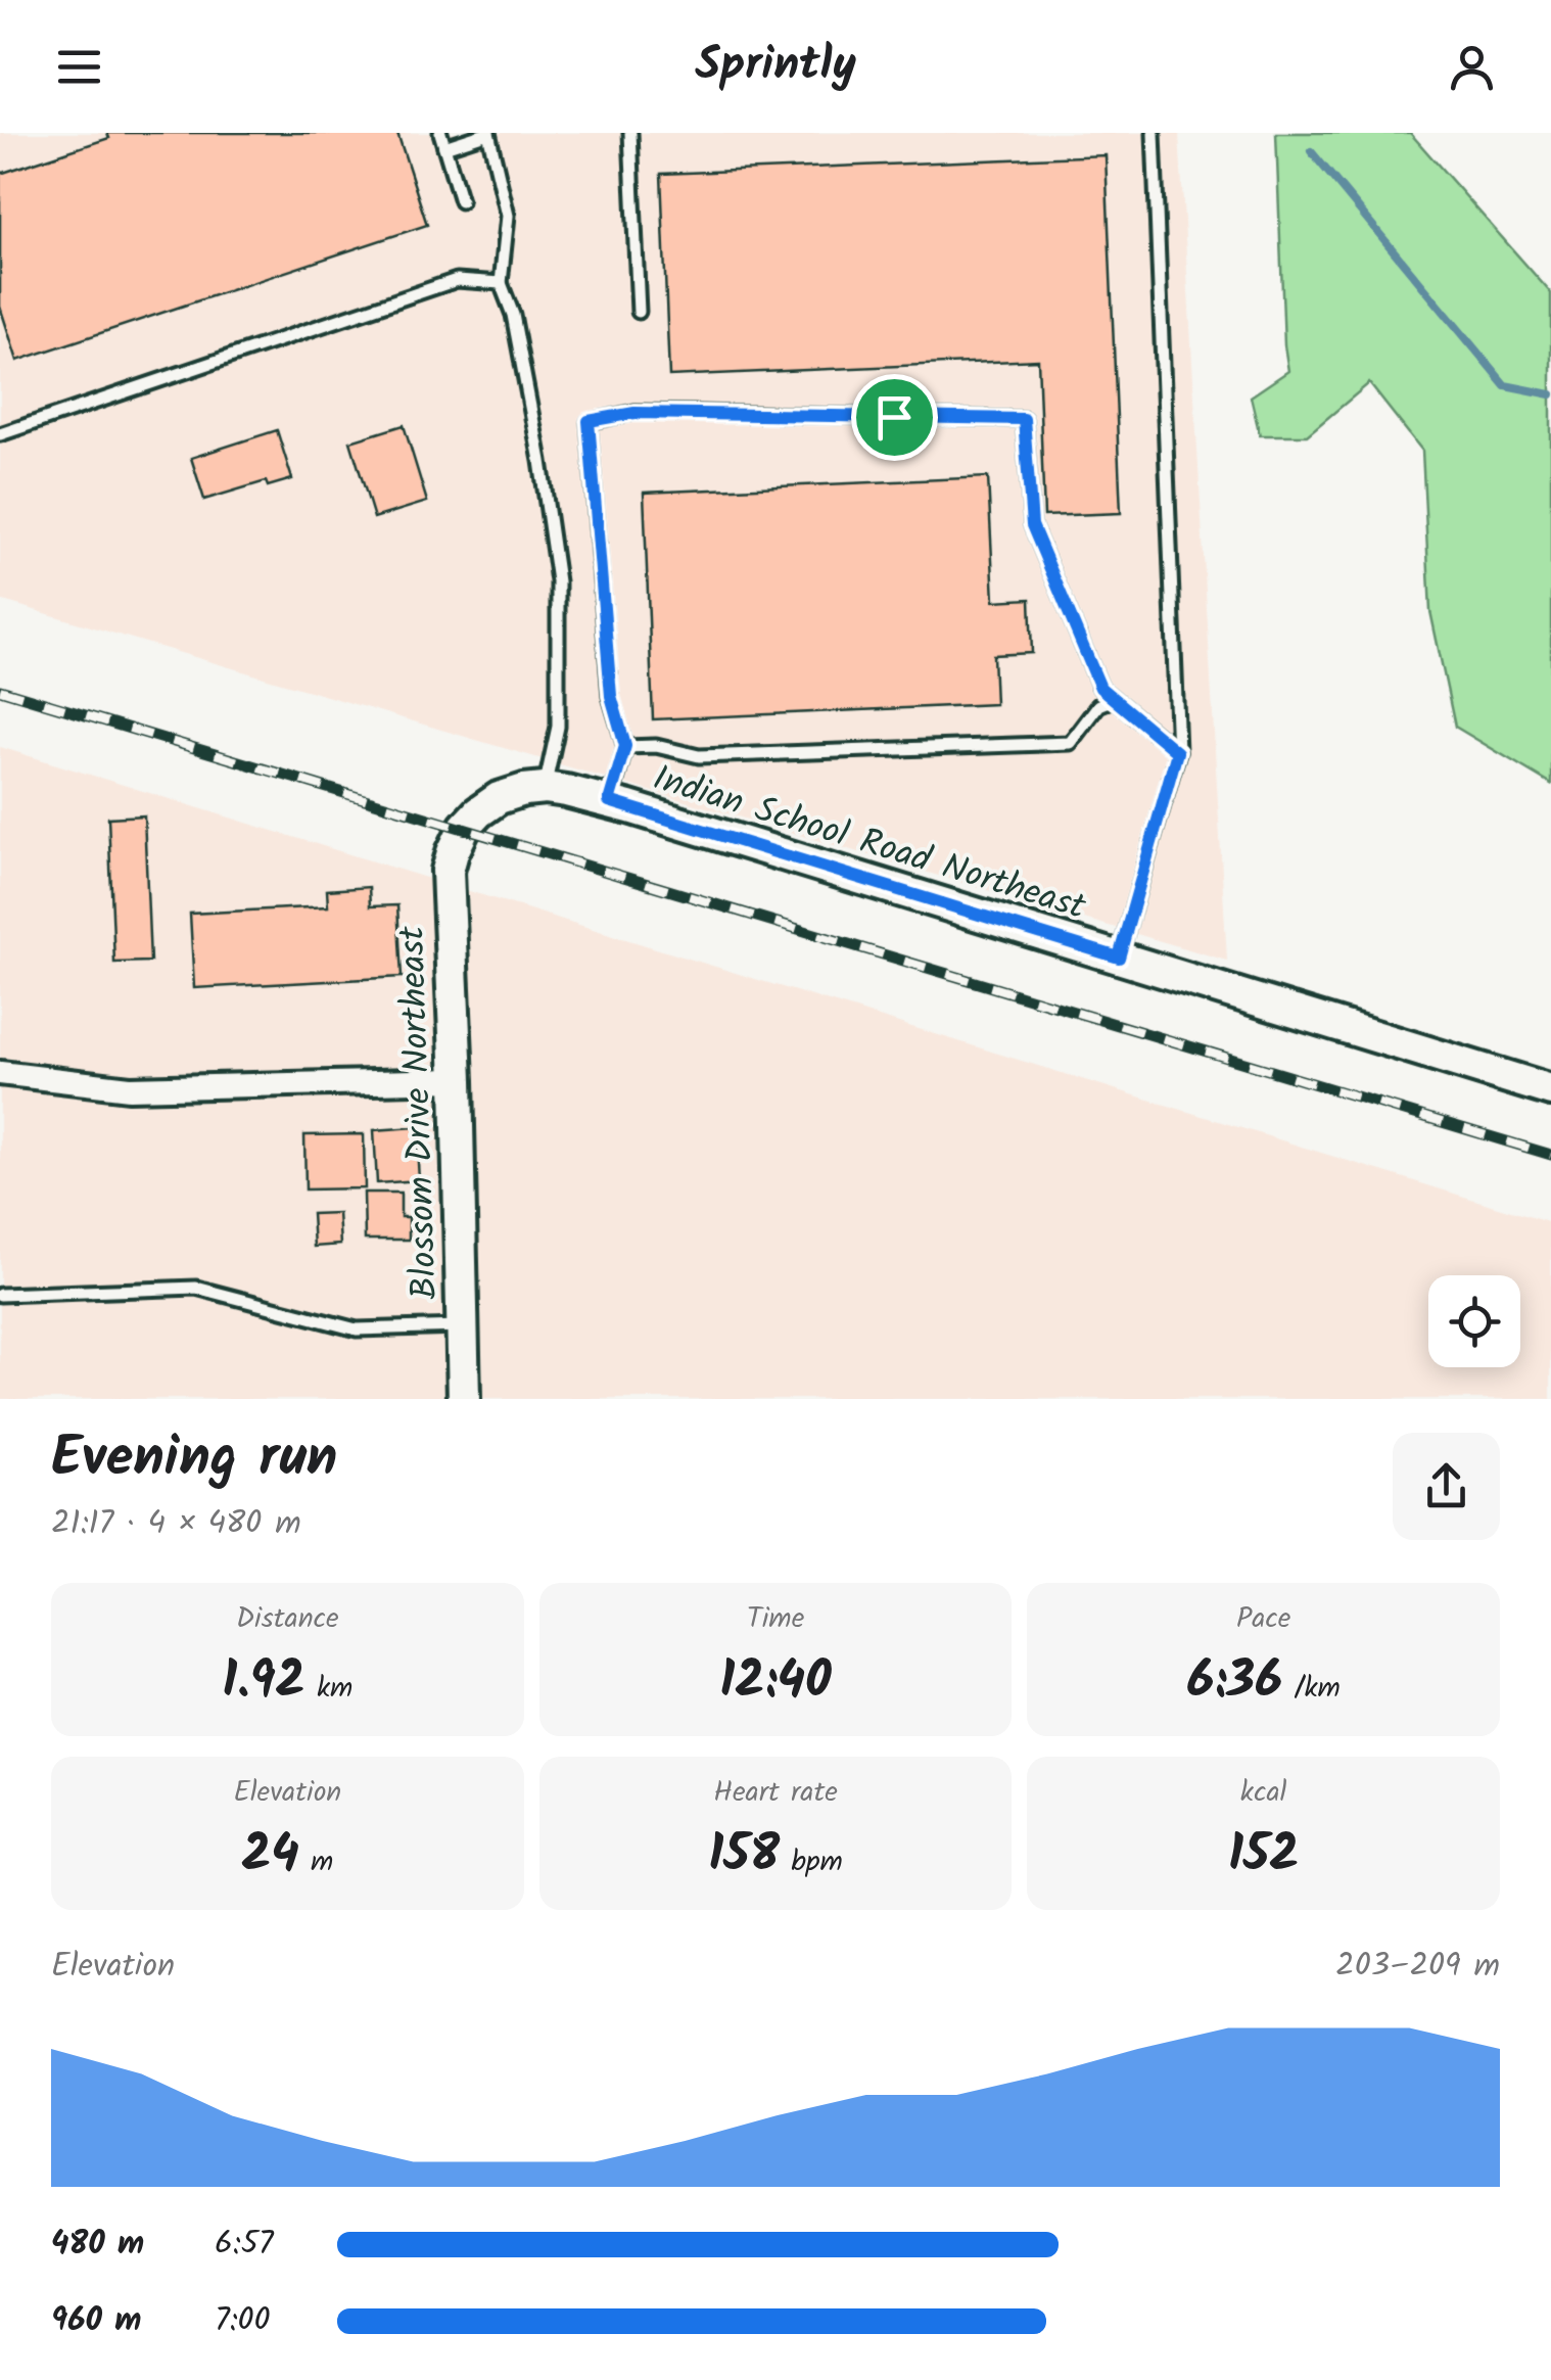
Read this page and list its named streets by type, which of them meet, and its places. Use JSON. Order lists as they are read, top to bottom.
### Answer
{
  "streets": {
    "street": ["Indian School Road Northeast", "Blossom Drive Northeast"]
  },
  "crossings": [
    ["Indian School Road Northeast", "Blossom Drive Northeast"]
  ],
  "page": {
    "header": "Sprintly",
    "heading": ["Evening run", "21:17 · 4 × 480 m"],
    "stats": [
      ["Distance", "1.92 km"],
      ["Time", "12:40"],
      ["Pace", "6:36 /km"],
      ["Elevation", "24 m"],
      ["Heart rate", "158 bpm"],
      ["kcal", "152"]
    ],
    "chart": ["Elevation", "203–209 m"],
    "list": [
      {
        "name": "480 m",
        "note": "6:57"
      },
      {
        "name": "960 m",
        "note": "7:00"
      }
    ]
  }
}
